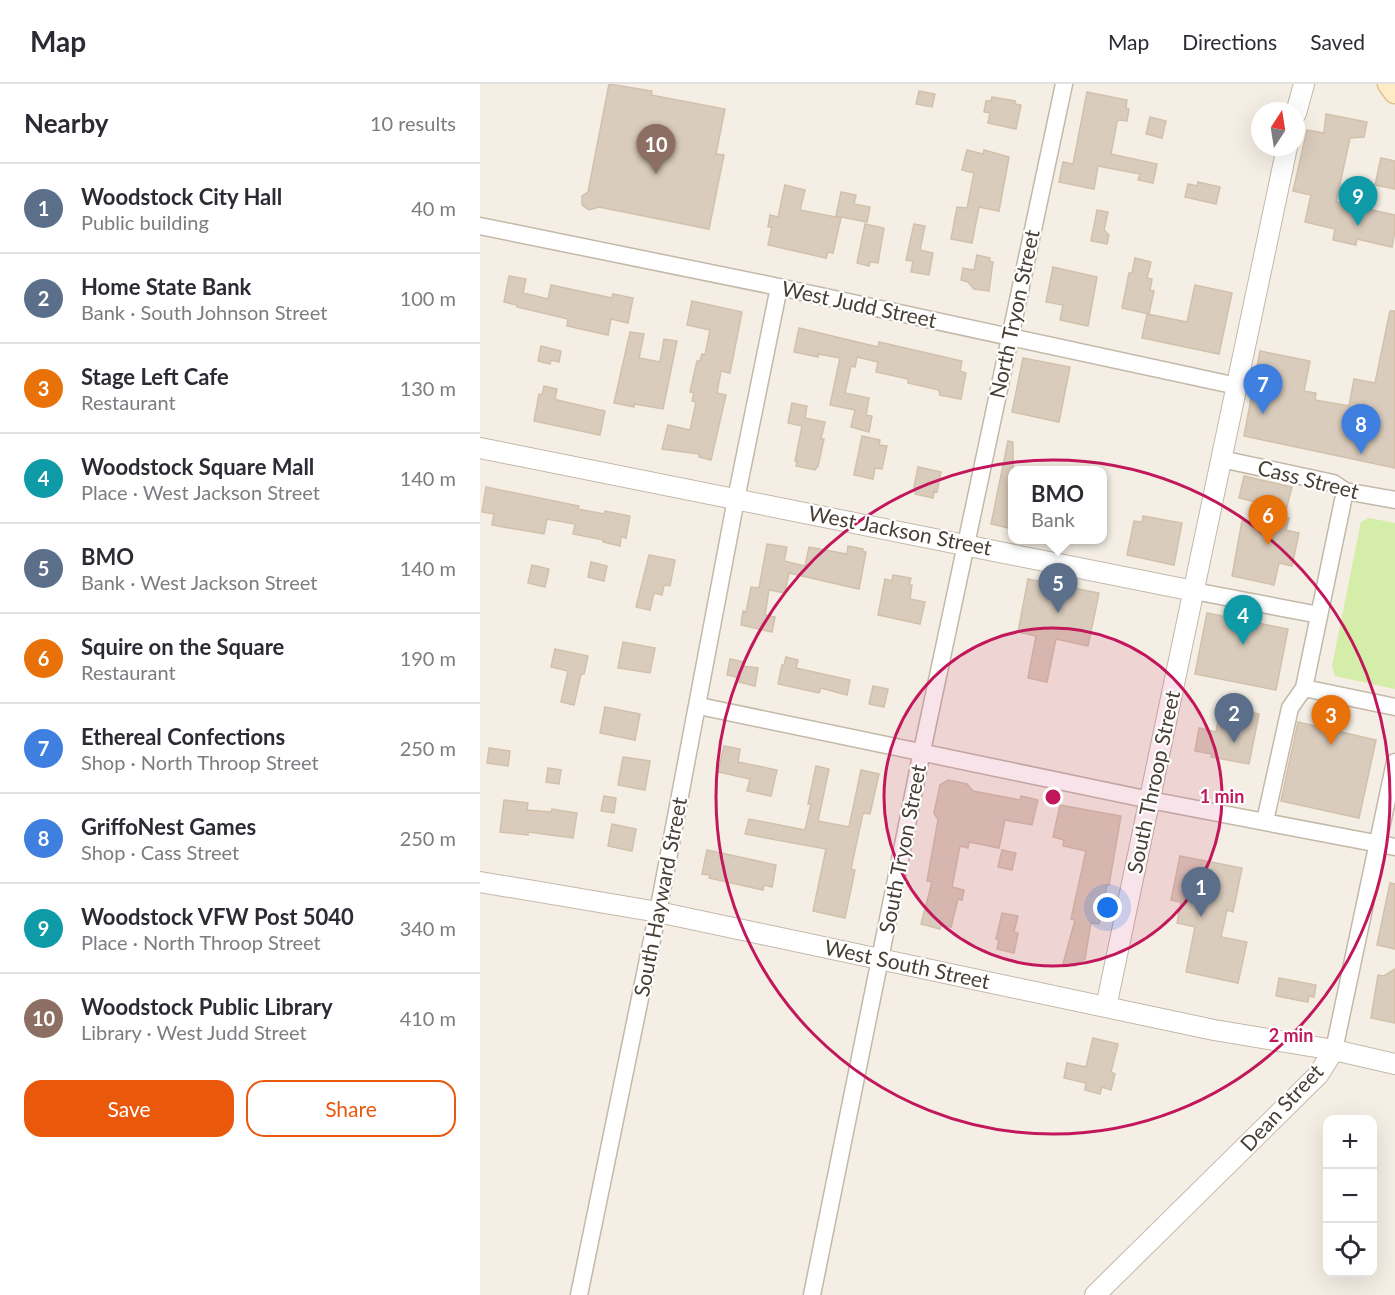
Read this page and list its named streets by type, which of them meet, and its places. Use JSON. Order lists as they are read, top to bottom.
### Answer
{
  "streets": {
    "street": [
      "West Judd Street",
      "North Tryon Street",
      "Cass Street",
      "West Jackson Street",
      "South Throop Street",
      "South Tryon Street",
      "South Hayward Street",
      "West South Street",
      "Dean Street"
    ]
  },
  "crossings": [
    ["West Judd Street", "North Tryon Street"],
    ["West Judd Street", "South Throop Street"],
    ["West Judd Street", "South Hayward Street"],
    ["North Tryon Street", "West Jackson Street"],
    ["North Tryon Street", "South Tryon Street"],
    ["Cass Street", "South Throop Street"],
    ["West Jackson Street", "South Throop Street"],
    ["West Jackson Street", "South Tryon Street"],
    ["West Jackson Street", "South Hayward Street"],
    ["South Throop Street", "West South Street"],
    ["South Tryon Street", "West South Street"],
    ["South Hayward Street", "West South Street"],
    ["West South Street", "Dean Street"]
  ],
  "north": "top",
  "page": {
    "header": "Map",
    "nav": ["Map", "Directions", "Saved"],
    "heading": ["Nearby", "10 results"],
    "pins": [
      "10",
      "9",
      "7",
      "8",
      "6",
      "5",
      "4",
      "2",
      "3",
      "1"
    ],
    "list": [
      {
        "mark": "1",
        "name": "Woodstock City Hall",
        "note": "Public building",
        "value": "40 m"
      },
      {
        "mark": "2",
        "name": "Home State Bank",
        "note": "Bank · South Johnson Street",
        "value": "100 m"
      },
      {
        "mark": "3",
        "name": "Stage Left Cafe",
        "note": "Restaurant",
        "value": "130 m"
      },
      {
        "mark": "4",
        "name": "Woodstock Square Mall",
        "note": "Place · West Jackson Street",
        "value": "140 m"
      },
      {
        "mark": "5",
        "name": "BMO",
        "note": "Bank · West Jackson Street",
        "value": "140 m"
      },
      {
        "mark": "6",
        "name": "Squire on the Square",
        "note": "Restaurant",
        "value": "190 m"
      },
      {
        "mark": "7",
        "name": "Ethereal Confections",
        "note": "Shop · North Throop Street",
        "value": "250 m"
      },
      {
        "mark": "8",
        "name": "GriffoNest Games",
        "note": "Shop · Cass Street",
        "value": "250 m"
      },
      {
        "mark": "9",
        "name": "Woodstock VFW Post 5040",
        "note": "Place · North Throop Street",
        "value": "340 m"
      },
      {
        "mark": "10",
        "name": "Woodstock Public Library",
        "note": "Library · West Judd Street",
        "value": "410 m"
      }
    ],
    "popup": ["BMO", "Bank"],
    "buttons": ["Save", "Share"],
    "map_buttons": ["+", "−"]
  },
  "rings": ["1 min", "2 min"]
}
